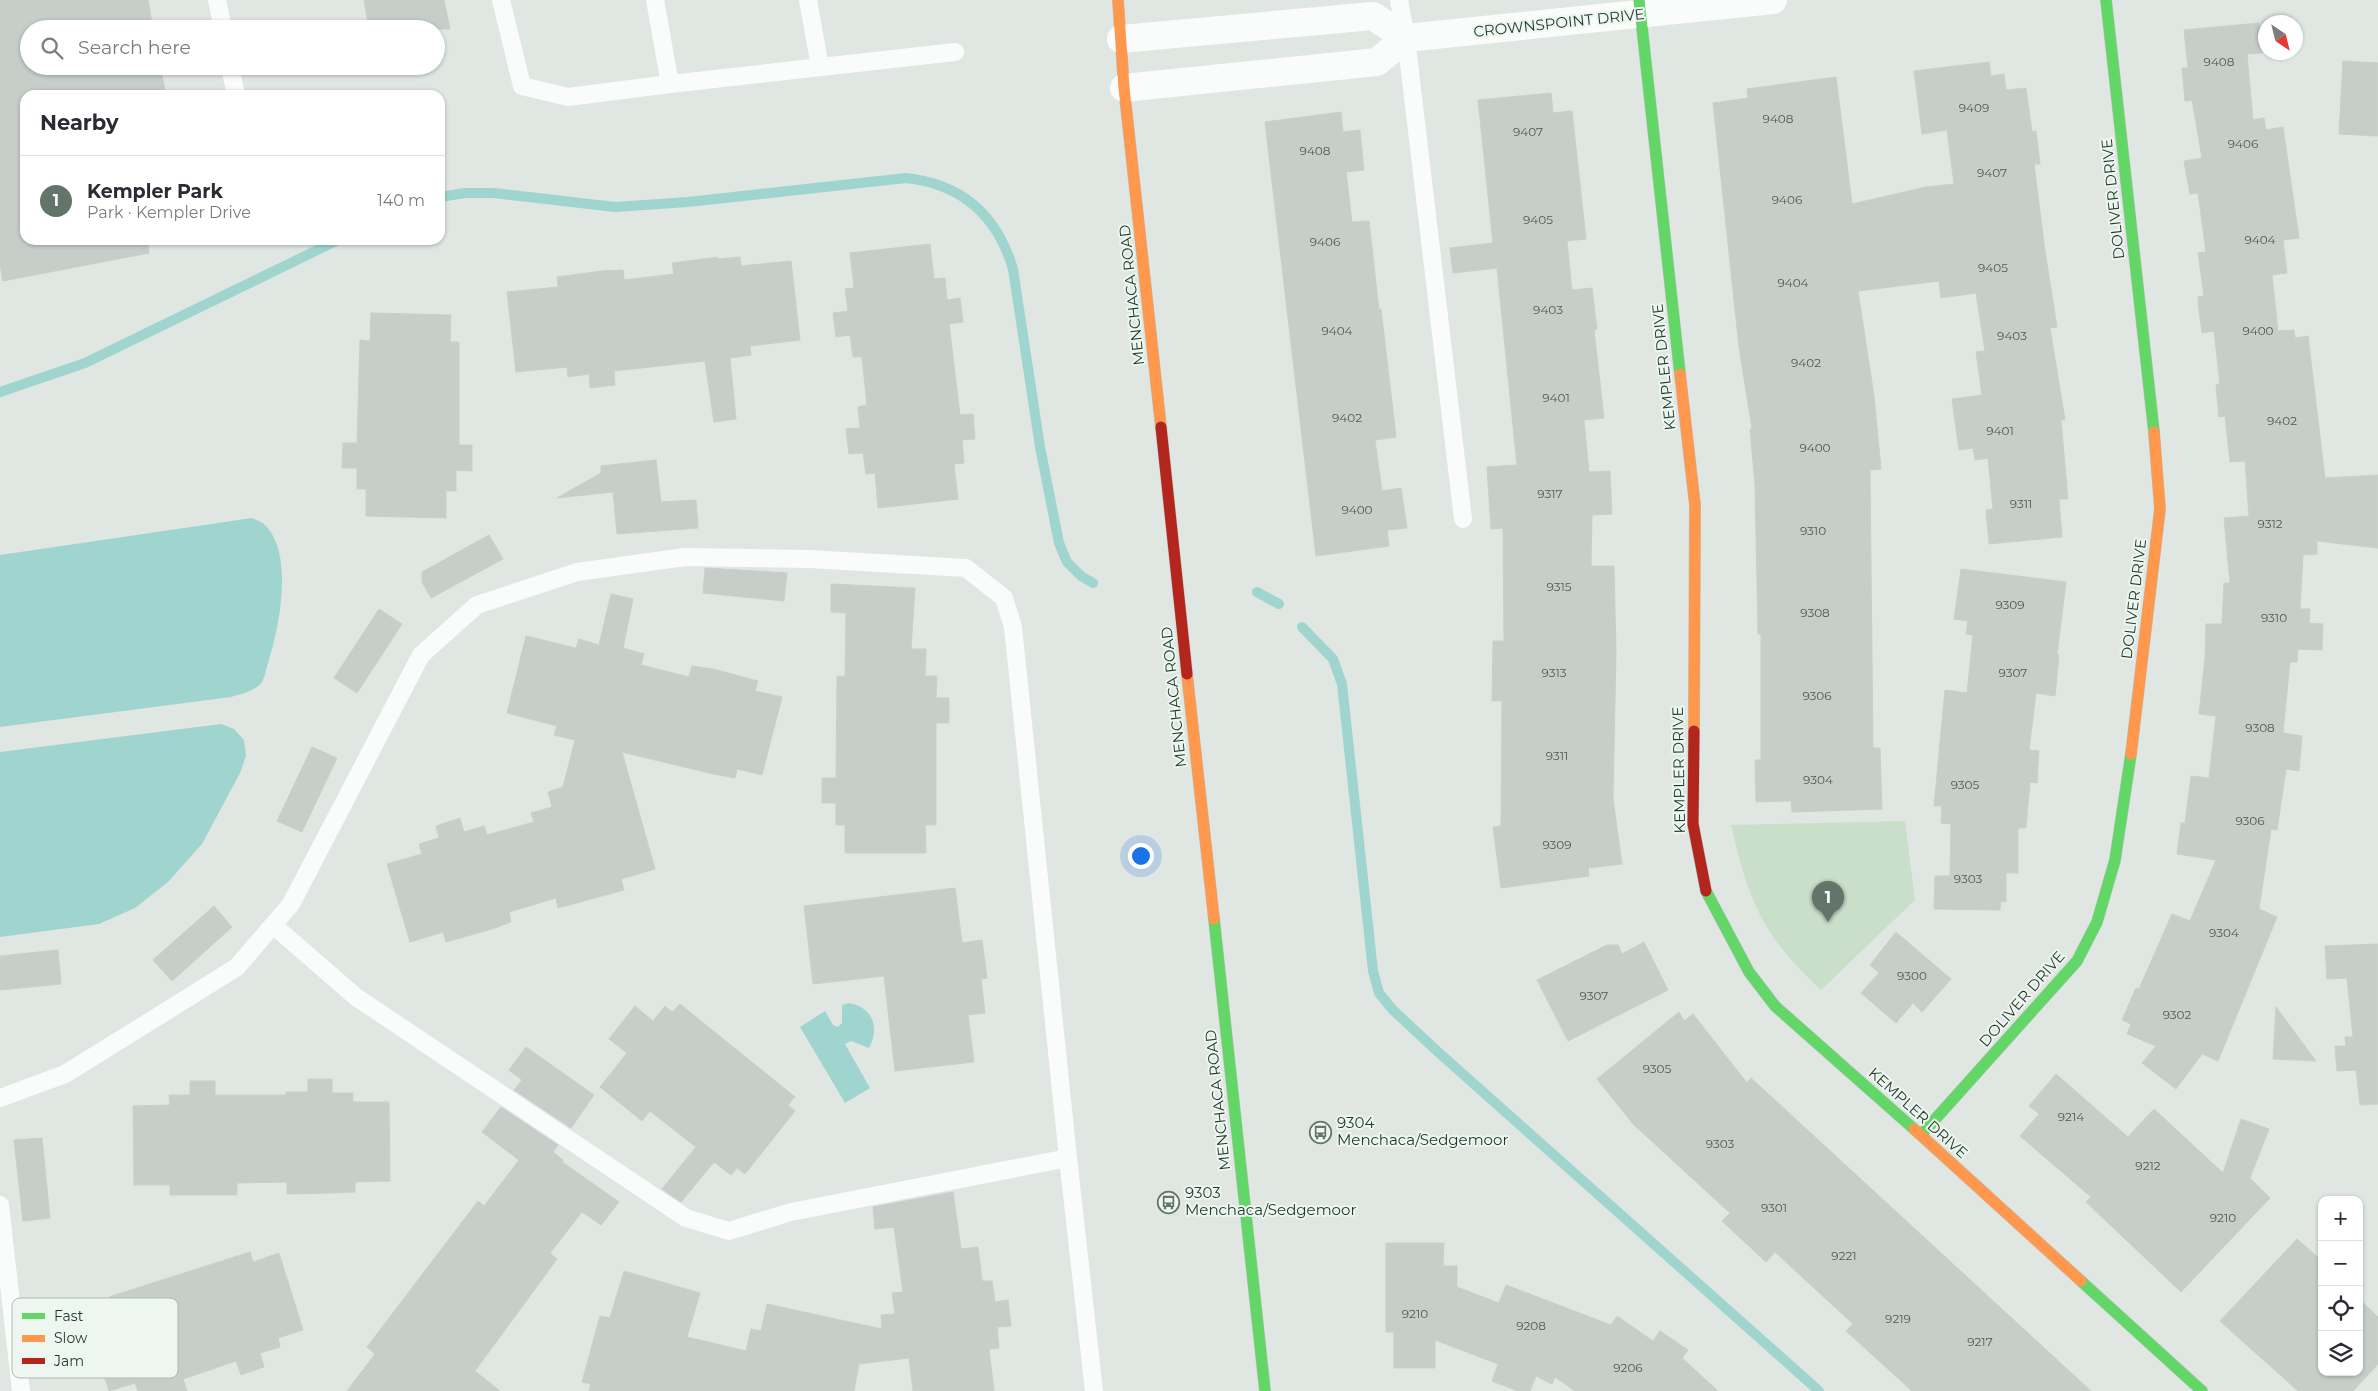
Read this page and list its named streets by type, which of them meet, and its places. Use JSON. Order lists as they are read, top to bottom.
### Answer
{
  "streets": {
    "street": [
      "CROWNSPOINT DRIVE",
      "DOLIVER DRIVE",
      "MENCHACA ROAD",
      "KEMPLER DRIVE"
    ]
  },
  "crossings": [
    ["CROWNSPOINT DRIVE", "KEMPLER DRIVE"],
    ["DOLIVER DRIVE", "KEMPLER DRIVE"]
  ],
  "places": {
    "bus stop": ["9304 Menchaca/Sedgemoor", "9303 Menchaca/Sedgemoor"]
  },
  "house_numbers": [
    "9408",
    "9409",
    "9408",
    "9407",
    "9406",
    "9408",
    "9407",
    "9406",
    "9405",
    "9404",
    "9406",
    "9405",
    "9404",
    "9403",
    "9404",
    "9400",
    "9403",
    "9402",
    "9401",
    "9402",
    "9402",
    "9401",
    "9400",
    "9317",
    "9311",
    "9400",
    "9312",
    "9310",
    "9315",
    "9309",
    "9308",
    "9310",
    "9313",
    "9307",
    "9306",
    "9308",
    "9311",
    "9304",
    "9305",
    "9306",
    "9309",
    "9303",
    "9304",
    "9300",
    "9307",
    "9302",
    "9305",
    "9214",
    "9303",
    "9212",
    "9301",
    "9210",
    "9221",
    "9210",
    "9219",
    "9208",
    "9217",
    "9206"
  ],
  "legend": ["Fast", "Slow", "Jam"],
  "north": "bottom right",
  "page": {
    "search": "Search here",
    "heading": "Nearby",
    "list": [
      {
        "mark": "1",
        "name": "Kempler Park",
        "note": "Park · Kempler Drive",
        "value": "140 m"
      }
    ],
    "pins": "1",
    "map_buttons": ["+", "−"]
  }
}
